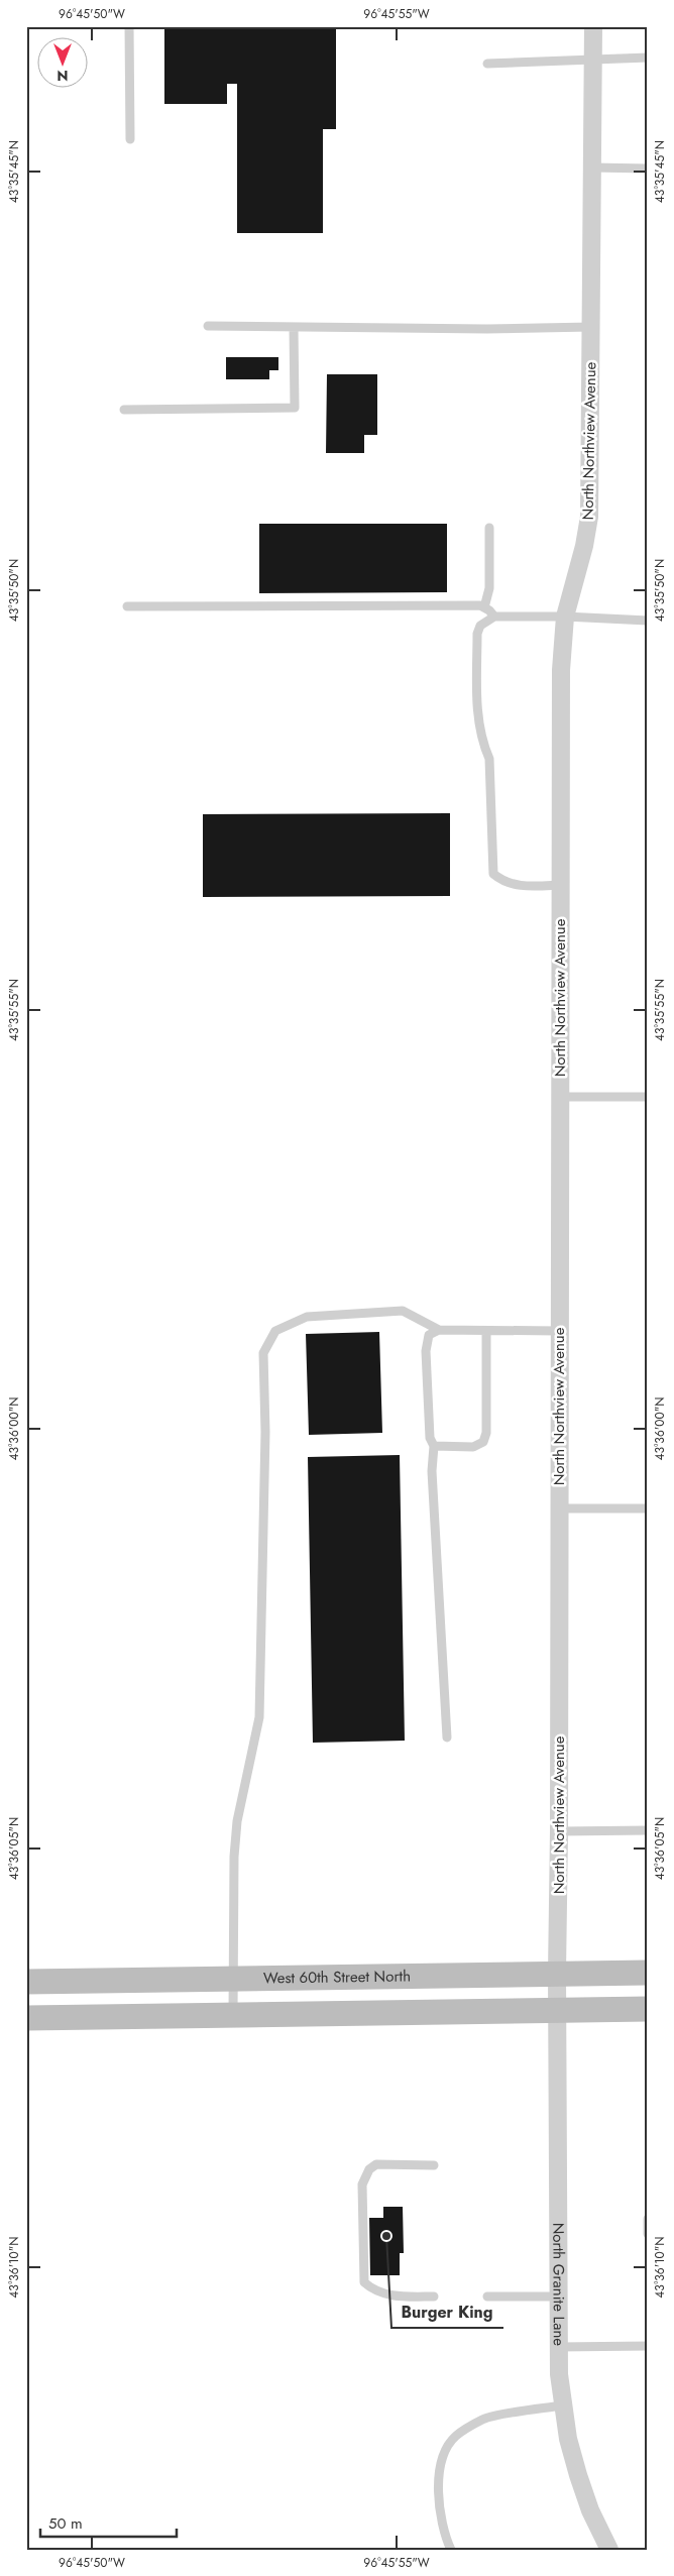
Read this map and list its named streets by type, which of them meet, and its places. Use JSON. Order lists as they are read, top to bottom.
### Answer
{
  "streets": {
    "main road": ["West 60th Street North"],
    "street": ["North Northview Avenue", "North Granite Lane"]
  },
  "crossings": [
    ["North Northview Avenue", "West 60th Street North"],
    ["North Northview Avenue", "North Granite Lane"]
  ],
  "places": ["Burger King"],
  "scale_bar": "50 m",
  "north": "bottom",
  "coordinates": [
    "96°45'50\"W",
    "96°45'55\"W",
    "43°35'45\"N",
    "43°35'50\"N",
    "43°35'55\"N",
    "43°36'00\"N",
    "43°36'05\"N",
    "43°36'10\"N"
  ]
}
